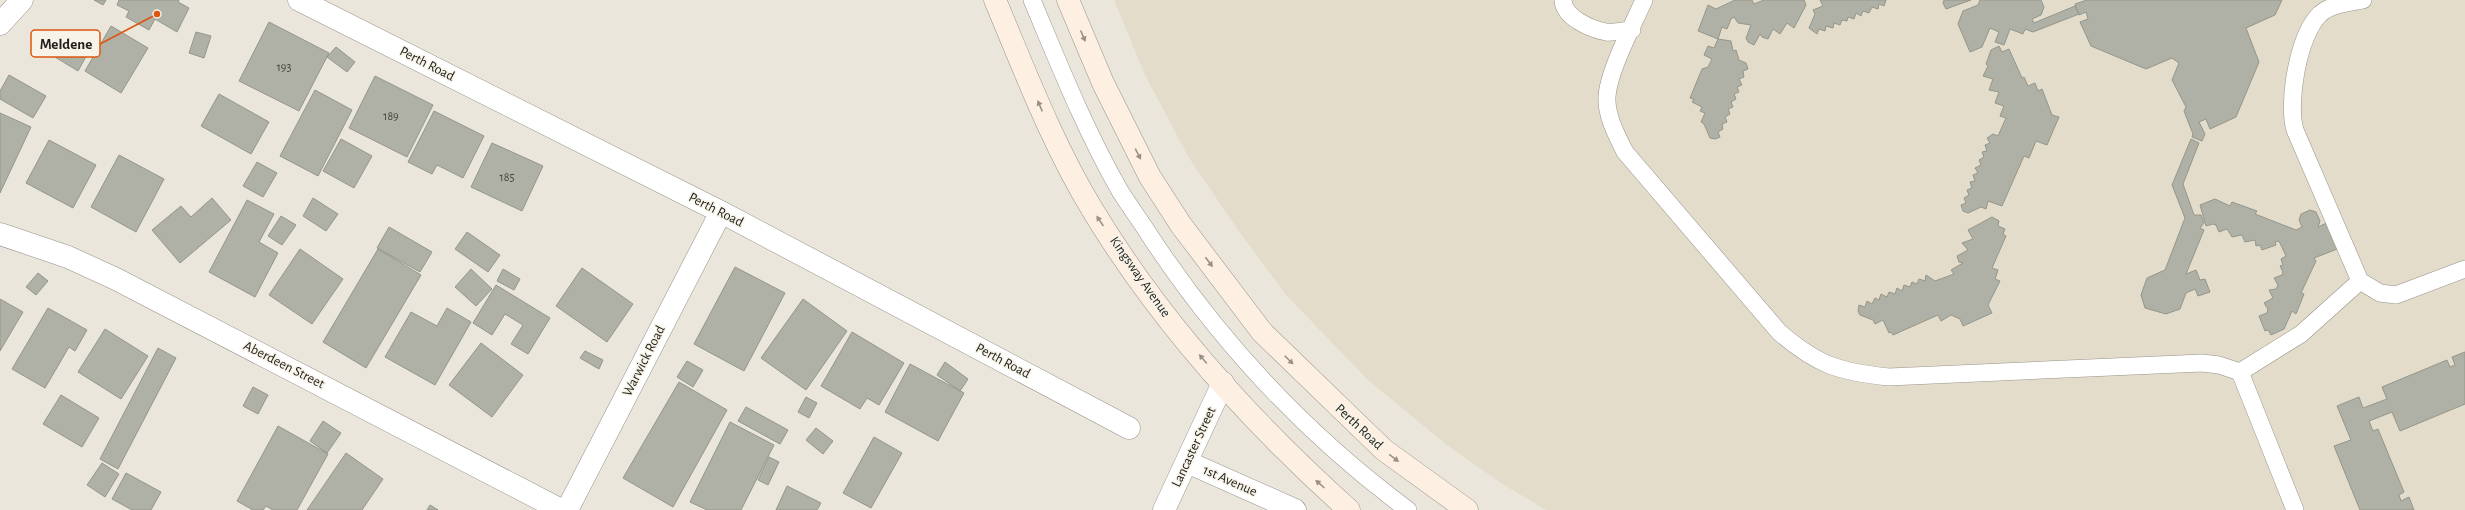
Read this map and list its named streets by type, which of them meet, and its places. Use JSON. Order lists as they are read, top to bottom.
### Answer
{
  "streets": {
    "main road": ["Perth Road", "Kingsway Avenue"],
    "street": [
      "Warwick Road",
      "Aberdeen Street",
      "Lancaster Street",
      "1st Avenue"
    ]
  },
  "crossings": [
    ["Perth Road", "Warwick Road"],
    ["Kingsway Avenue", "Lancaster Street"],
    ["Lancaster Street", "1st Avenue"]
  ],
  "one_way": ["Perth Road", "Kingsway Avenue"],
  "places": ["Meldene"],
  "house_numbers": ["193", "189", "185"]
}
